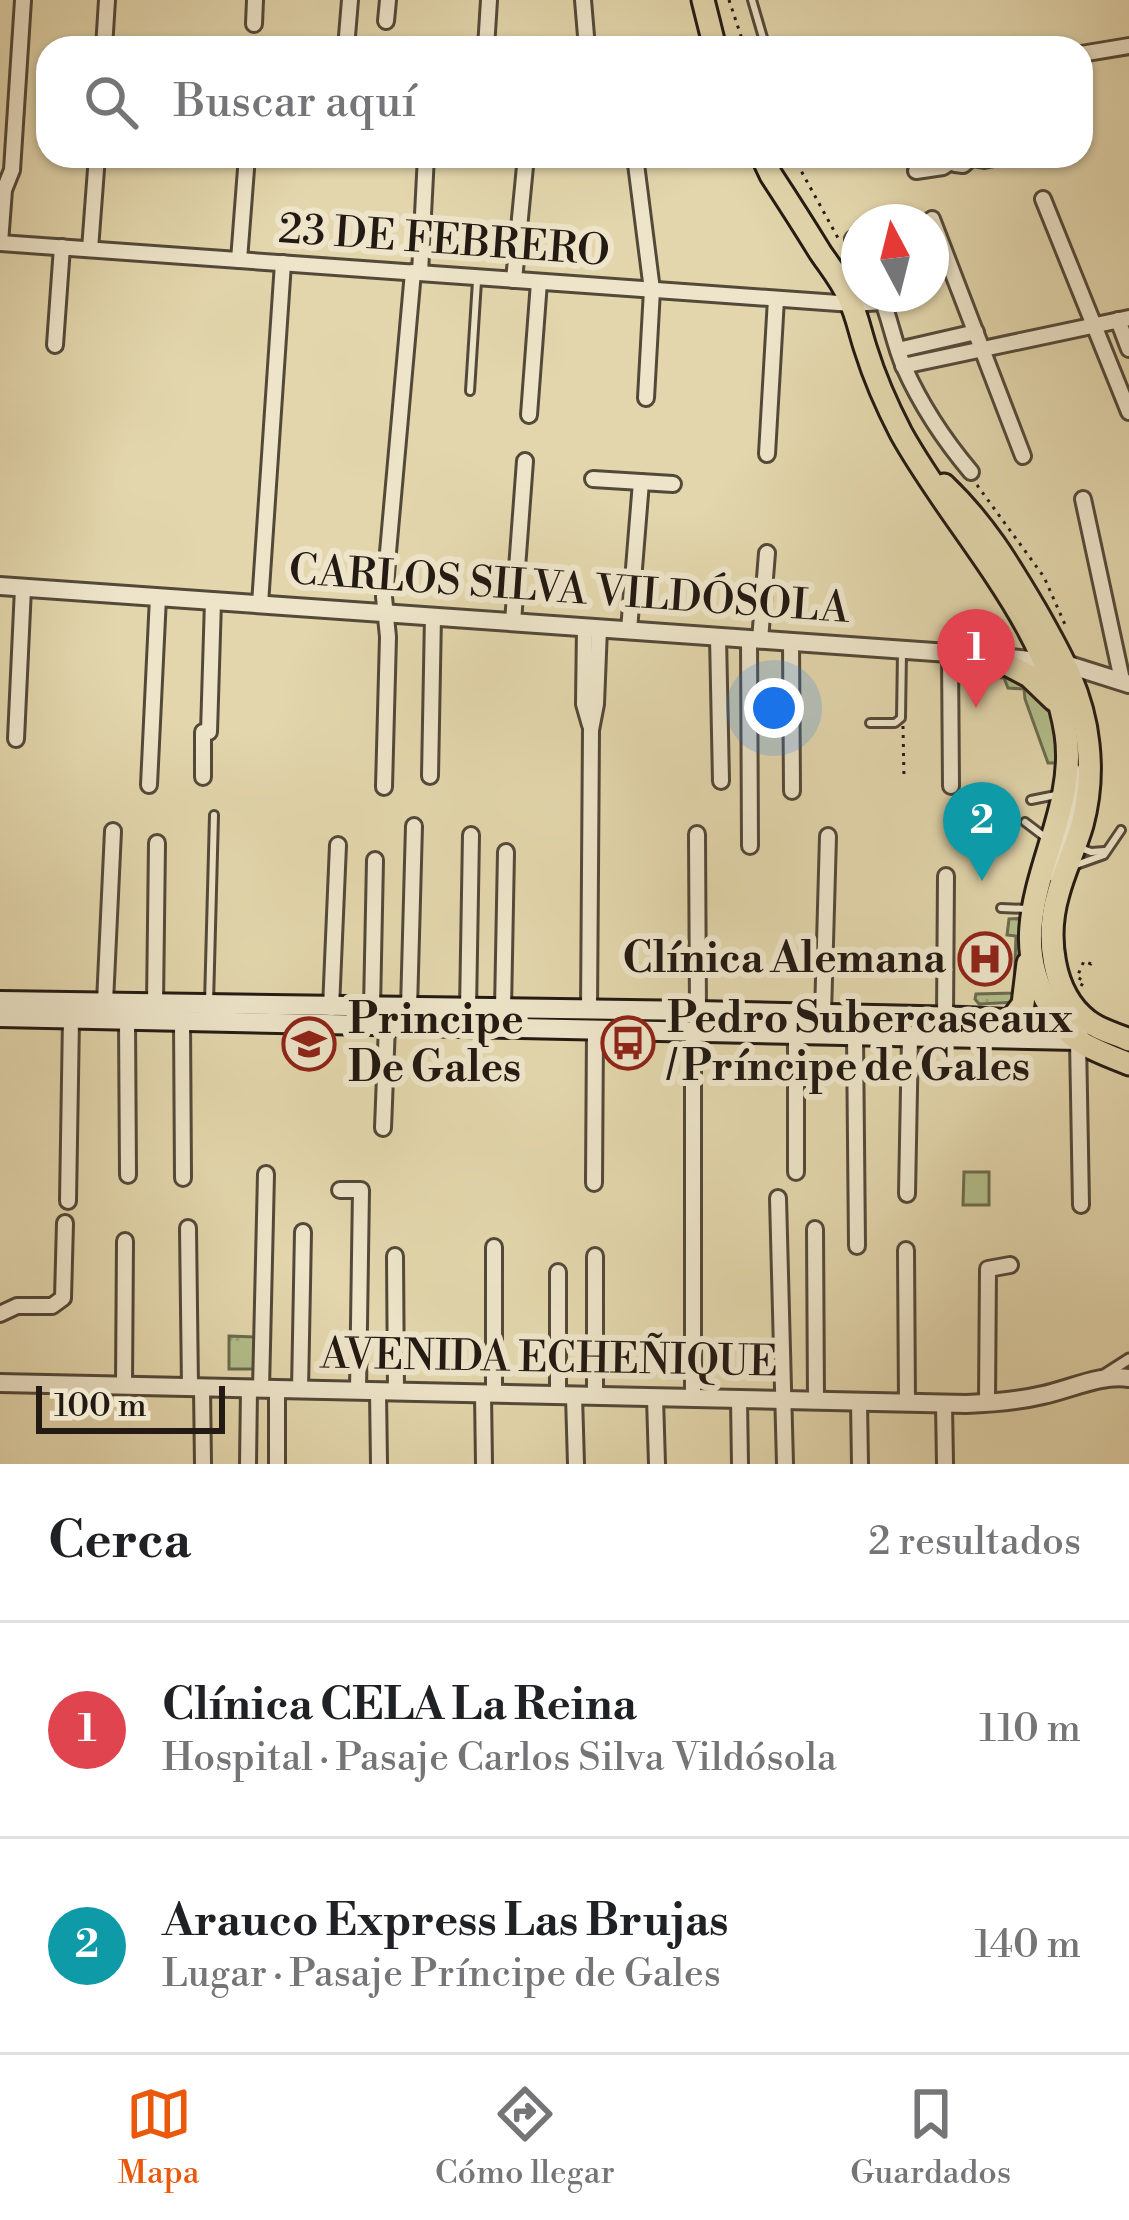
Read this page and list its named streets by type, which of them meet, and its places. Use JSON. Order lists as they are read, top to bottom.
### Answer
{
  "streets": {
    "street": ["23 DE FEBRERO", "CARLOS SILVA VILDÓSOLA", "AVENIDA ECHEÑIQUE"]
  },
  "places": {
    "hospital": ["Clínica Alemana"],
    "bus stop": ["Pedro Subercaseaux / Príncipe de Gales"],
    "school or university": ["Principe De Gales"]
  },
  "scale_bar": "100 m",
  "north": "top",
  "page": {
    "search": "Buscar aquí",
    "pins": ["1", "2"],
    "scale": "100 m",
    "heading": ["Cerca", "2 resultados"],
    "list": [
      {
        "mark": "1",
        "name": "Clínica CELA La Reina",
        "note": "Hospital · Pasaje Carlos Silva Vildósola",
        "value": "110 m"
      },
      {
        "mark": "2",
        "name": "Arauco Express Las Brujas",
        "note": "Lugar · Pasaje Príncipe de Gales",
        "value": "140 m"
      }
    ],
    "nav": ["Mapa", "Cómo llegar", "Guardados"]
  }
}
